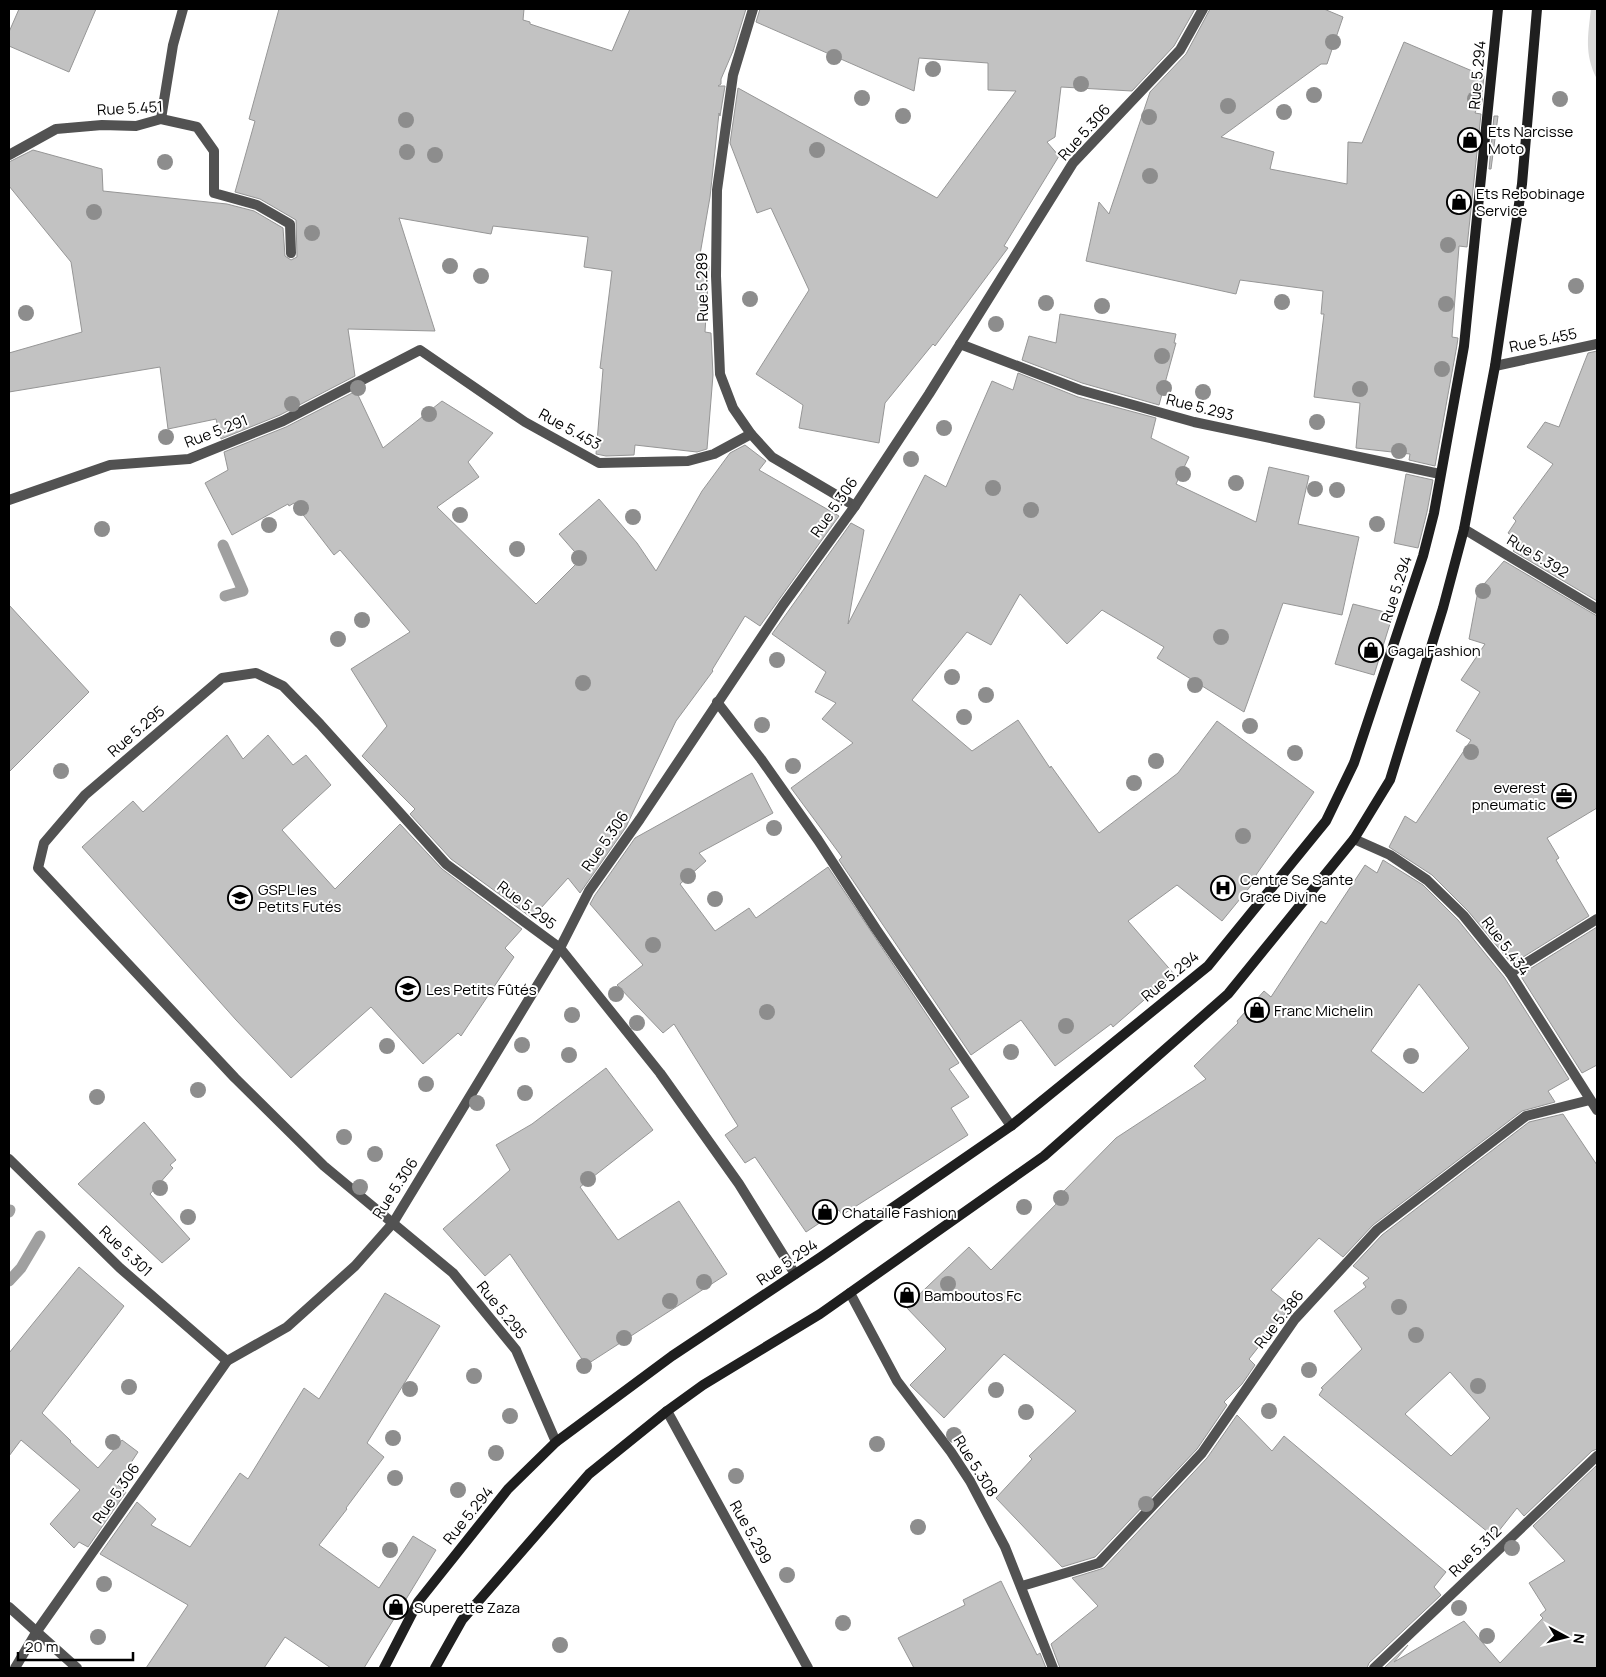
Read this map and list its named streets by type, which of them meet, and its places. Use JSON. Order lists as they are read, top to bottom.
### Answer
{
  "streets": {
    "main road": ["Rue 5.294"],
    "street": [
      "Rue 5.451",
      "Rue 5.306",
      "Rue 5.289",
      "Rue 5.455",
      "Rue 5.293",
      "Rue 5.453",
      "Rue 5.291",
      "Rue 5.392",
      "Rue 5.295",
      "Rue 5.434",
      "Rue 5.301",
      "Rue 5.386",
      "Rue 5.308",
      "Rue 5.299",
      "Rue 5.312"
    ]
  },
  "crossings": [
    ["Rue 5.294", "Rue 5.293"],
    ["Rue 5.294", "Rue 5.295"],
    ["Rue 5.306", "Rue 5.289"],
    ["Rue 5.306", "Rue 5.293"],
    ["Rue 5.306", "Rue 5.295"],
    ["Rue 5.306", "Rue 5.301"],
    ["Rue 5.289", "Rue 5.453"],
    ["Rue 5.453", "Rue 5.291"],
    ["Rue 5.434", "Rue 5.386"],
    ["Rue 5.386", "Rue 5.308"]
  ],
  "places": {
    "shop": [
      "Ets Narcisse Moto",
      "Ets Rebobinage Service",
      "Gaga Fashion",
      "Franc Michelin",
      "Chatalle Fashion",
      "Bamboutos Fc",
      "Superette Zaza"
    ],
    "office": ["everest pneumatic"],
    "hospital": ["Centre Se Sante Grace Divine"],
    "school or university": ["GSPL les Petits Futés", "Les Petits Fûtés"]
  },
  "scale_bar": "20 m",
  "north": "right"
}
